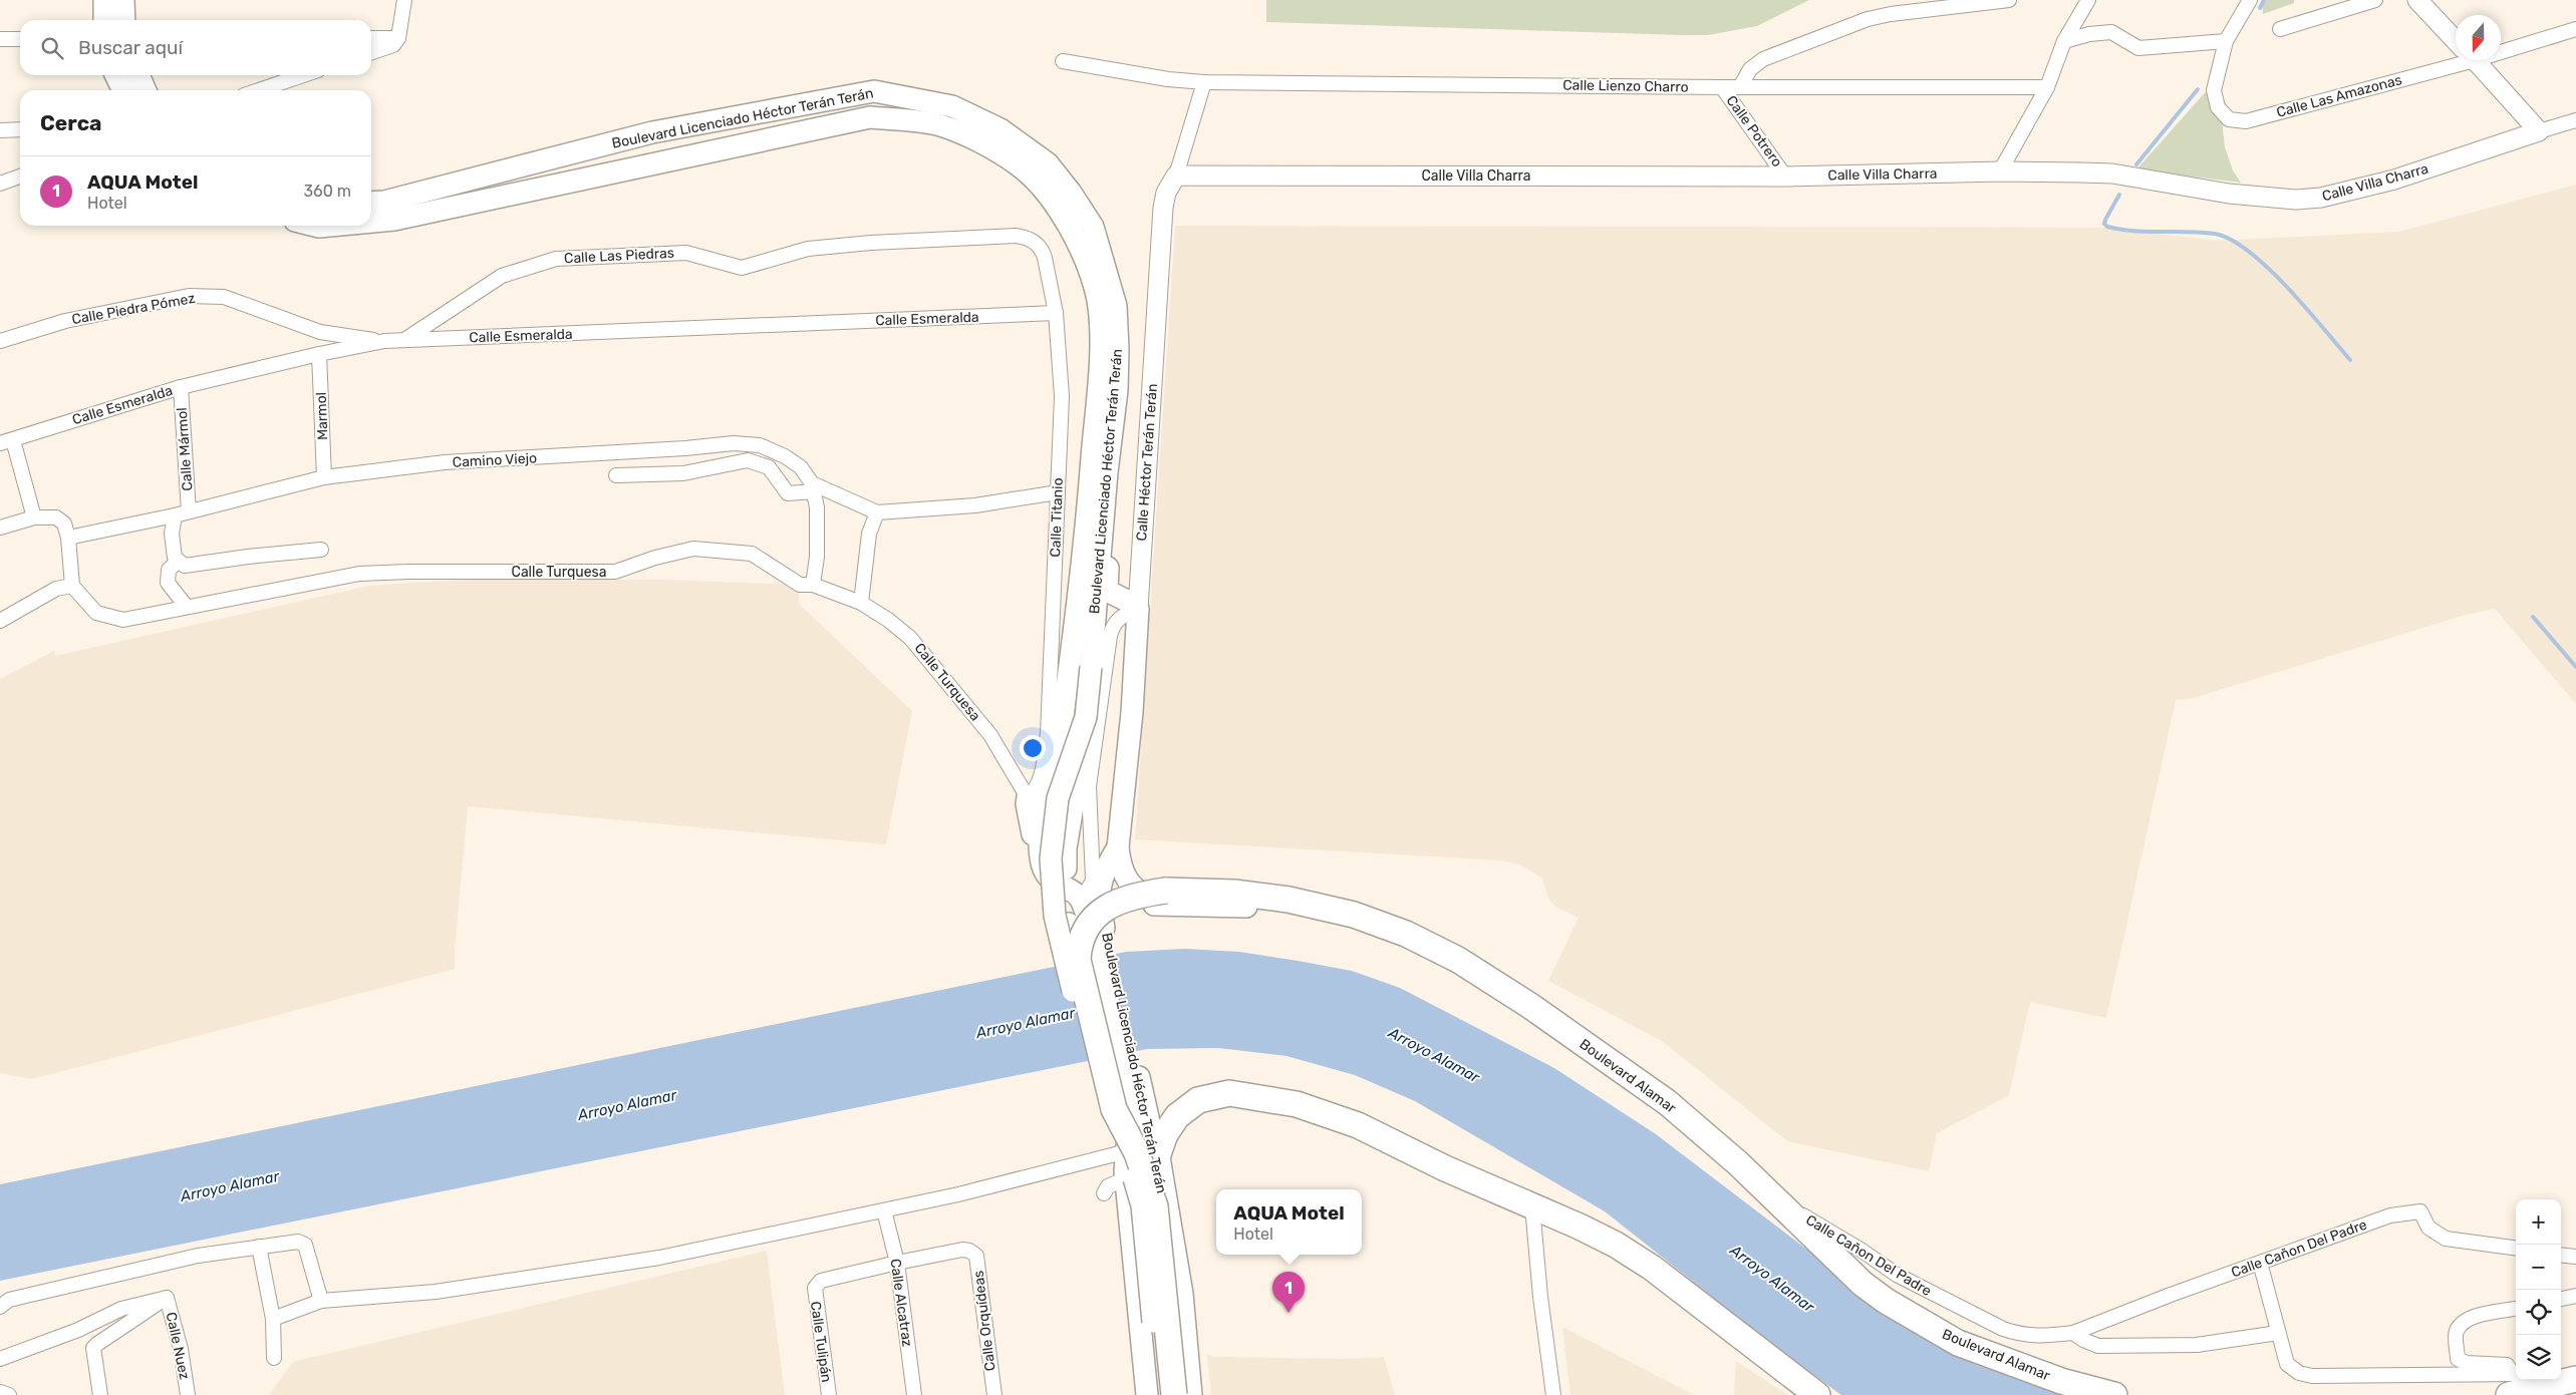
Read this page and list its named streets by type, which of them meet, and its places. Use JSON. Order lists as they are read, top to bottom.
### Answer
{
  "streets": {
    "highway": ["Boulevard Licenciado Héctor Terán Terán", "Boulevard Alamar"],
    "main road": ["Calle Héctor Terán Terán"],
    "street": [
      "Calle Lienzo Charro",
      "Calle Las Amazonas",
      "Calle Potrero",
      "Calle Villa Charra",
      "Calle Las Piedras",
      "Calle Piedra Pómez",
      "Calle Esmeralda",
      "Marmol",
      "Calle Mármol",
      "Camino Viejo",
      "Calle Titanio",
      "Calle Turquesa",
      "Calle Cañon Del Padre",
      "Calle Alcatraz",
      "Calle Orquídeas",
      "Calle Tulipán",
      "Calle Nuez"
    ]
  },
  "crossings": [
    ["Calle Lienzo Charro", "Calle Potrero"],
    ["Calle Lienzo Charro", "Calle Héctor Terán Terán"],
    ["Boulevard Licenciado Héctor Terán Terán", "Calle Héctor Terán Terán"],
    ["Boulevard Licenciado Héctor Terán Terán", "Calle Turquesa"],
    ["Boulevard Licenciado Héctor Terán Terán", "Boulevard Alamar"],
    ["Calle Potrero", "Calle Villa Charra"],
    ["Calle Villa Charra", "Calle Héctor Terán Terán"],
    ["Calle Las Piedras", "Calle Esmeralda"],
    ["Calle Las Piedras", "Calle Titanio"],
    ["Calle Piedra Pómez", "Calle Esmeralda"],
    ["Calle Esmeralda", "Marmol"],
    ["Calle Esmeralda", "Calle Mármol"],
    ["Calle Esmeralda", "Calle Titanio"],
    ["Marmol", "Camino Viejo"],
    ["Calle Mármol", "Camino Viejo"],
    ["Calle Héctor Terán Terán", "Boulevard Alamar"],
    ["Calle Titanio", "Calle Turquesa"],
    ["Boulevard Alamar", "Calle Cañon Del Padre"],
    ["Calle Alcatraz", "Calle Orquídeas"],
    ["Calle Alcatraz", "Calle Tulipán"],
    ["Calle Orquídeas", "Calle Tulipán"]
  ],
  "water": ["Arroyo Alamar"],
  "north": "bottom",
  "page": {
    "search": "Buscar aquí",
    "heading": "Cerca",
    "list": [
      {
        "mark": "1",
        "name": "AQUA Motel",
        "note": "Hotel",
        "value": "360 m"
      }
    ],
    "popup": ["AQUA Motel", "Hotel"],
    "map_buttons": ["+", "−"],
    "pins": "1"
  }
}
